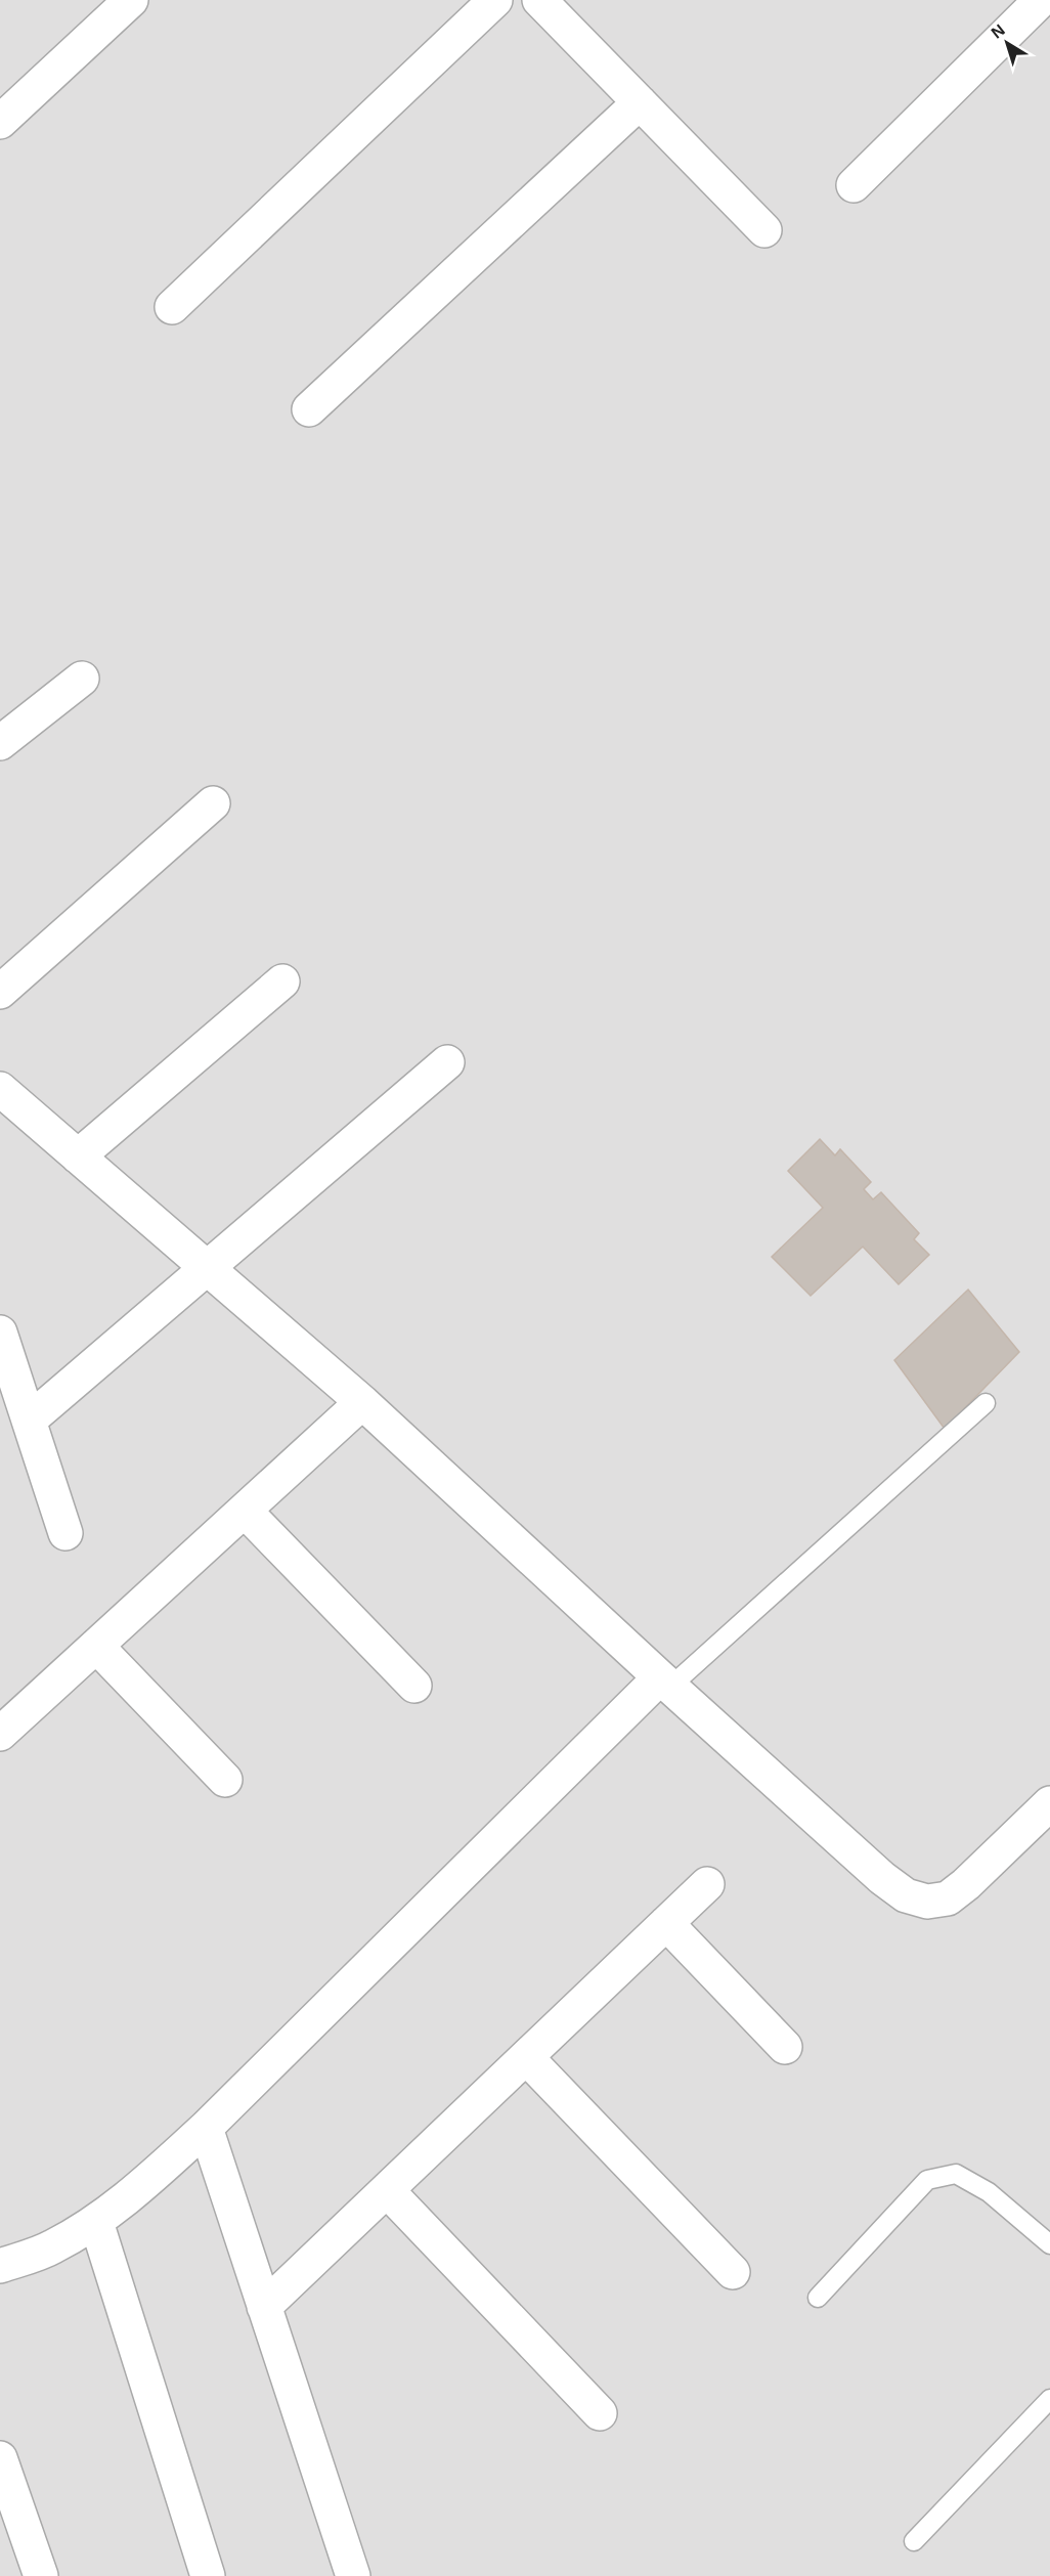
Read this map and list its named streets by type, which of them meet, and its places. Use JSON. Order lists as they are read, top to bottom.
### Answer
{
  "north": "top left"
}
